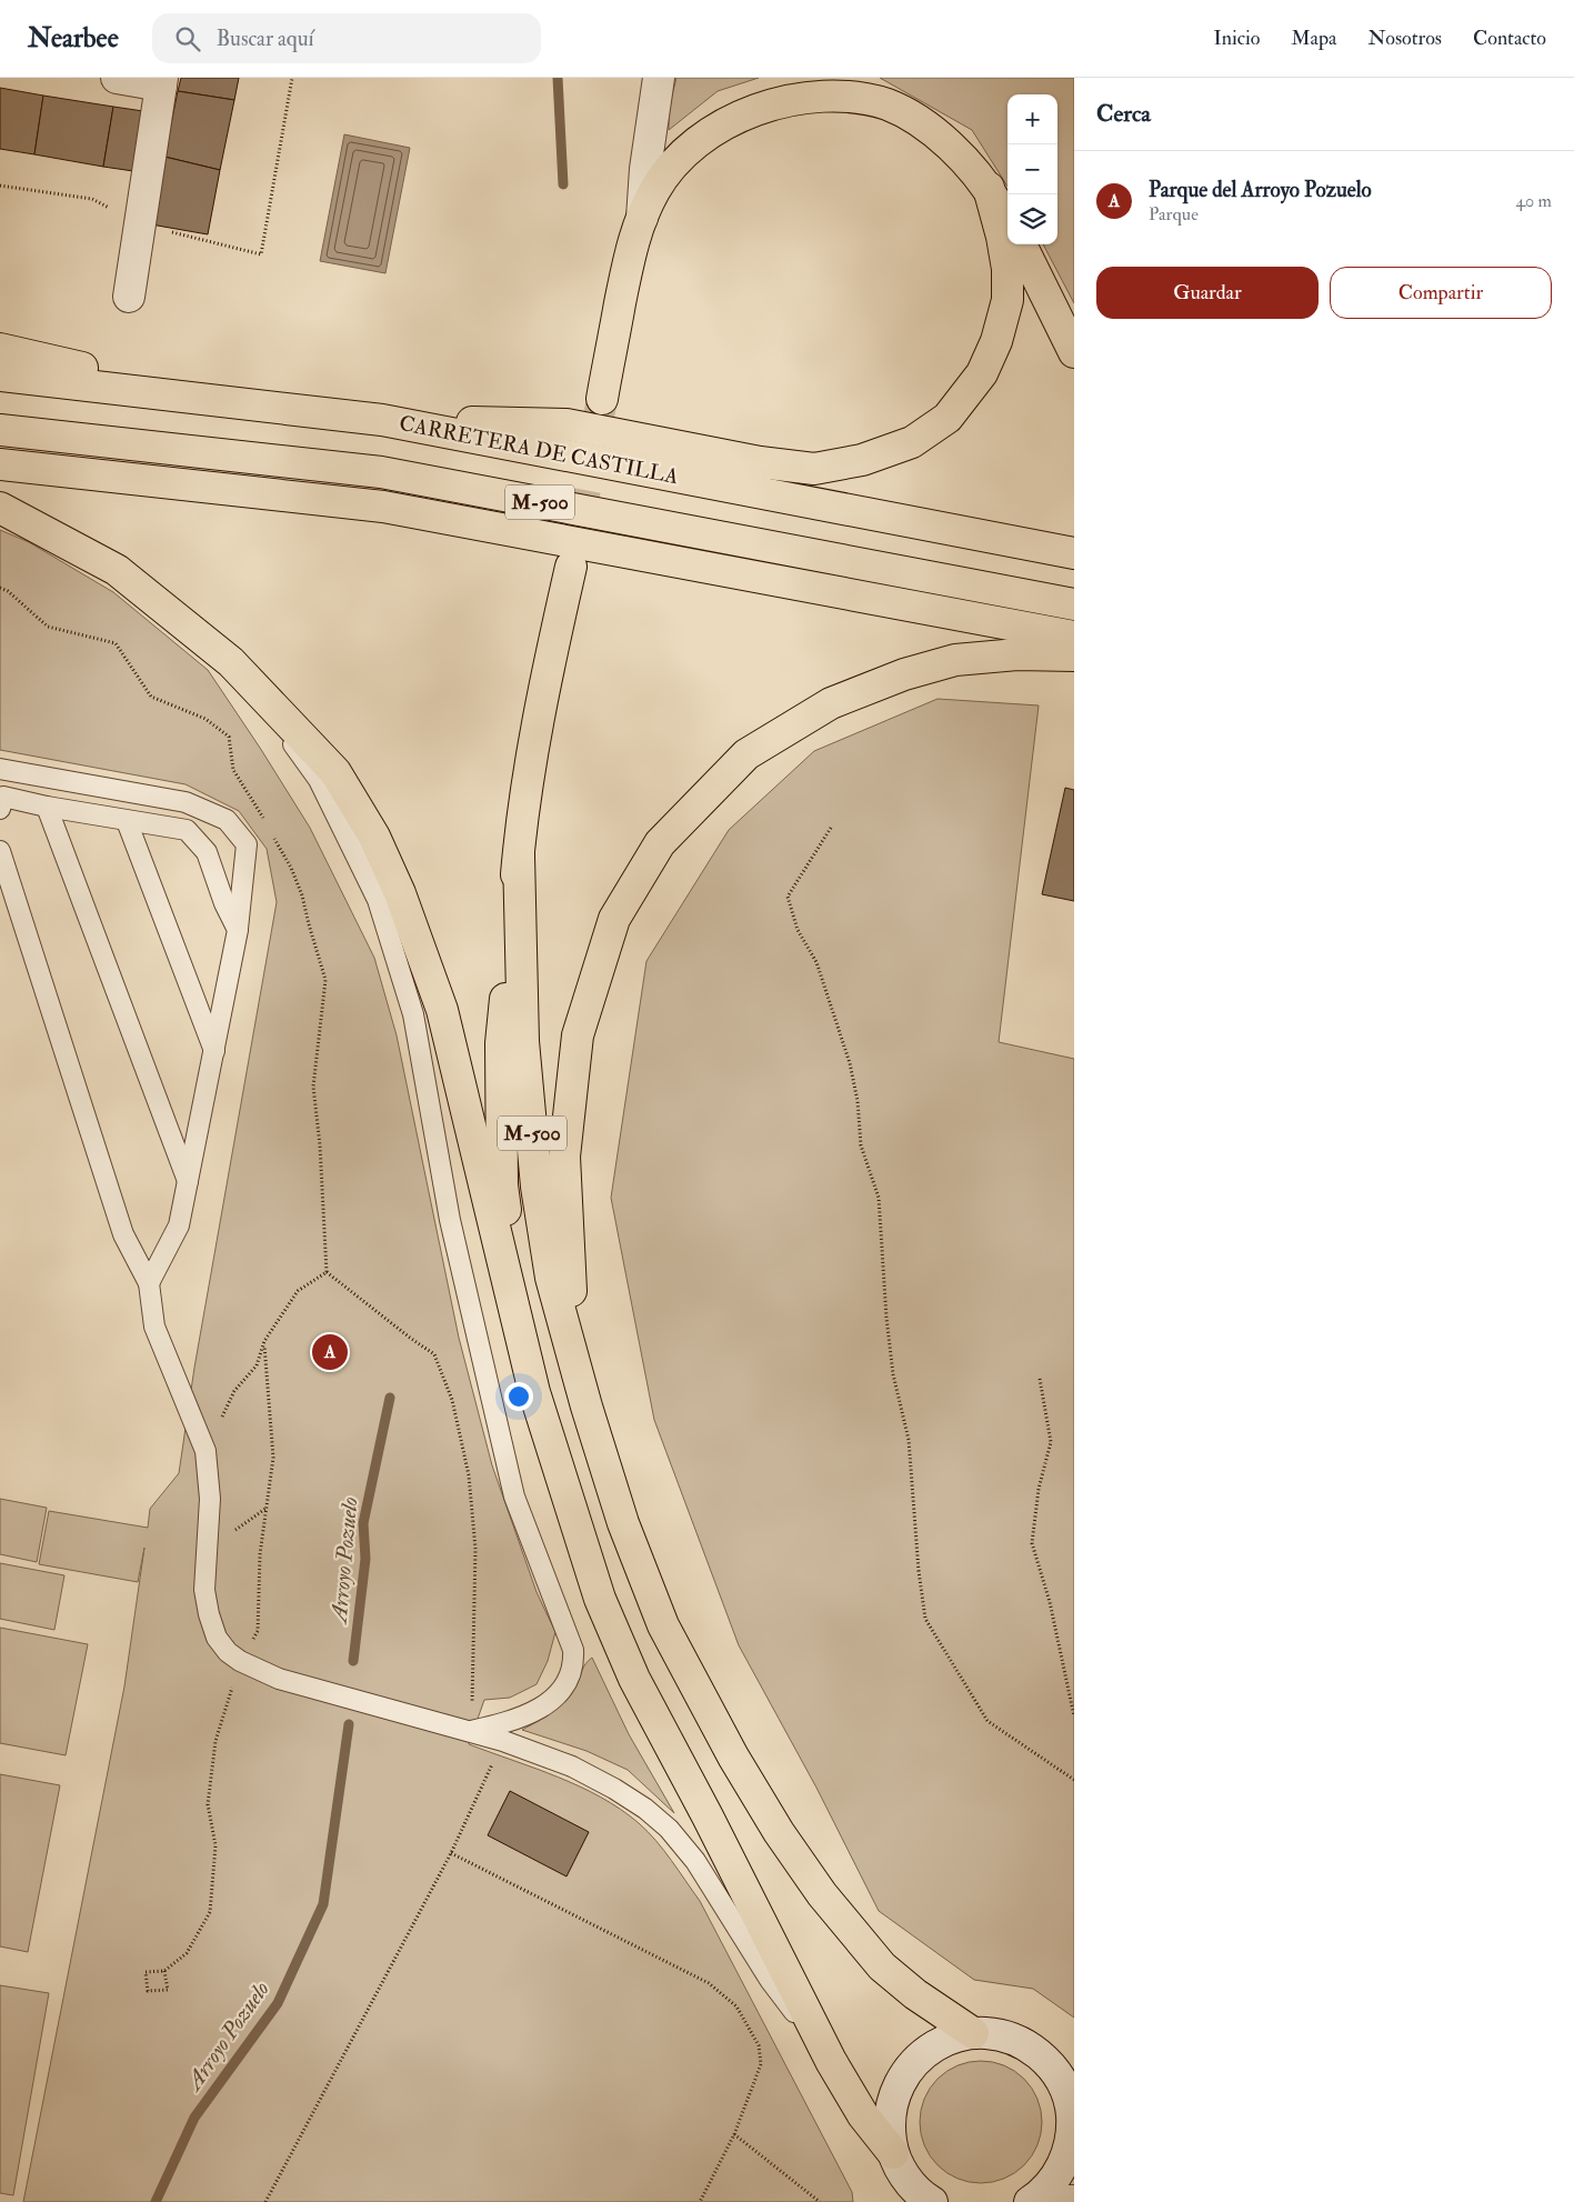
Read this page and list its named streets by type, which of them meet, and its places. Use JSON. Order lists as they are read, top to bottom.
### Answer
{
  "streets": {
    "highway": ["CARRETERA DE CASTILLA", "M-500"]
  },
  "crossings": [
    ["CARRETERA DE CASTILLA", "M-500"]
  ],
  "water": ["Arroyo Pozuelo"],
  "page": {
    "header": "Nearbee",
    "search": "Buscar aquí",
    "nav": [
      "Inicio",
      "Mapa",
      "Nosotros",
      "Contacto"
    ],
    "heading": "Cerca",
    "map_buttons": ["+", "−"],
    "list": [
      {
        "mark": "A",
        "name": "Parque del Arroyo Pozuelo",
        "note": "Parque",
        "value": "40 m"
      }
    ],
    "buttons": ["Guardar", "Compartir"],
    "pins": "A"
  }
}
